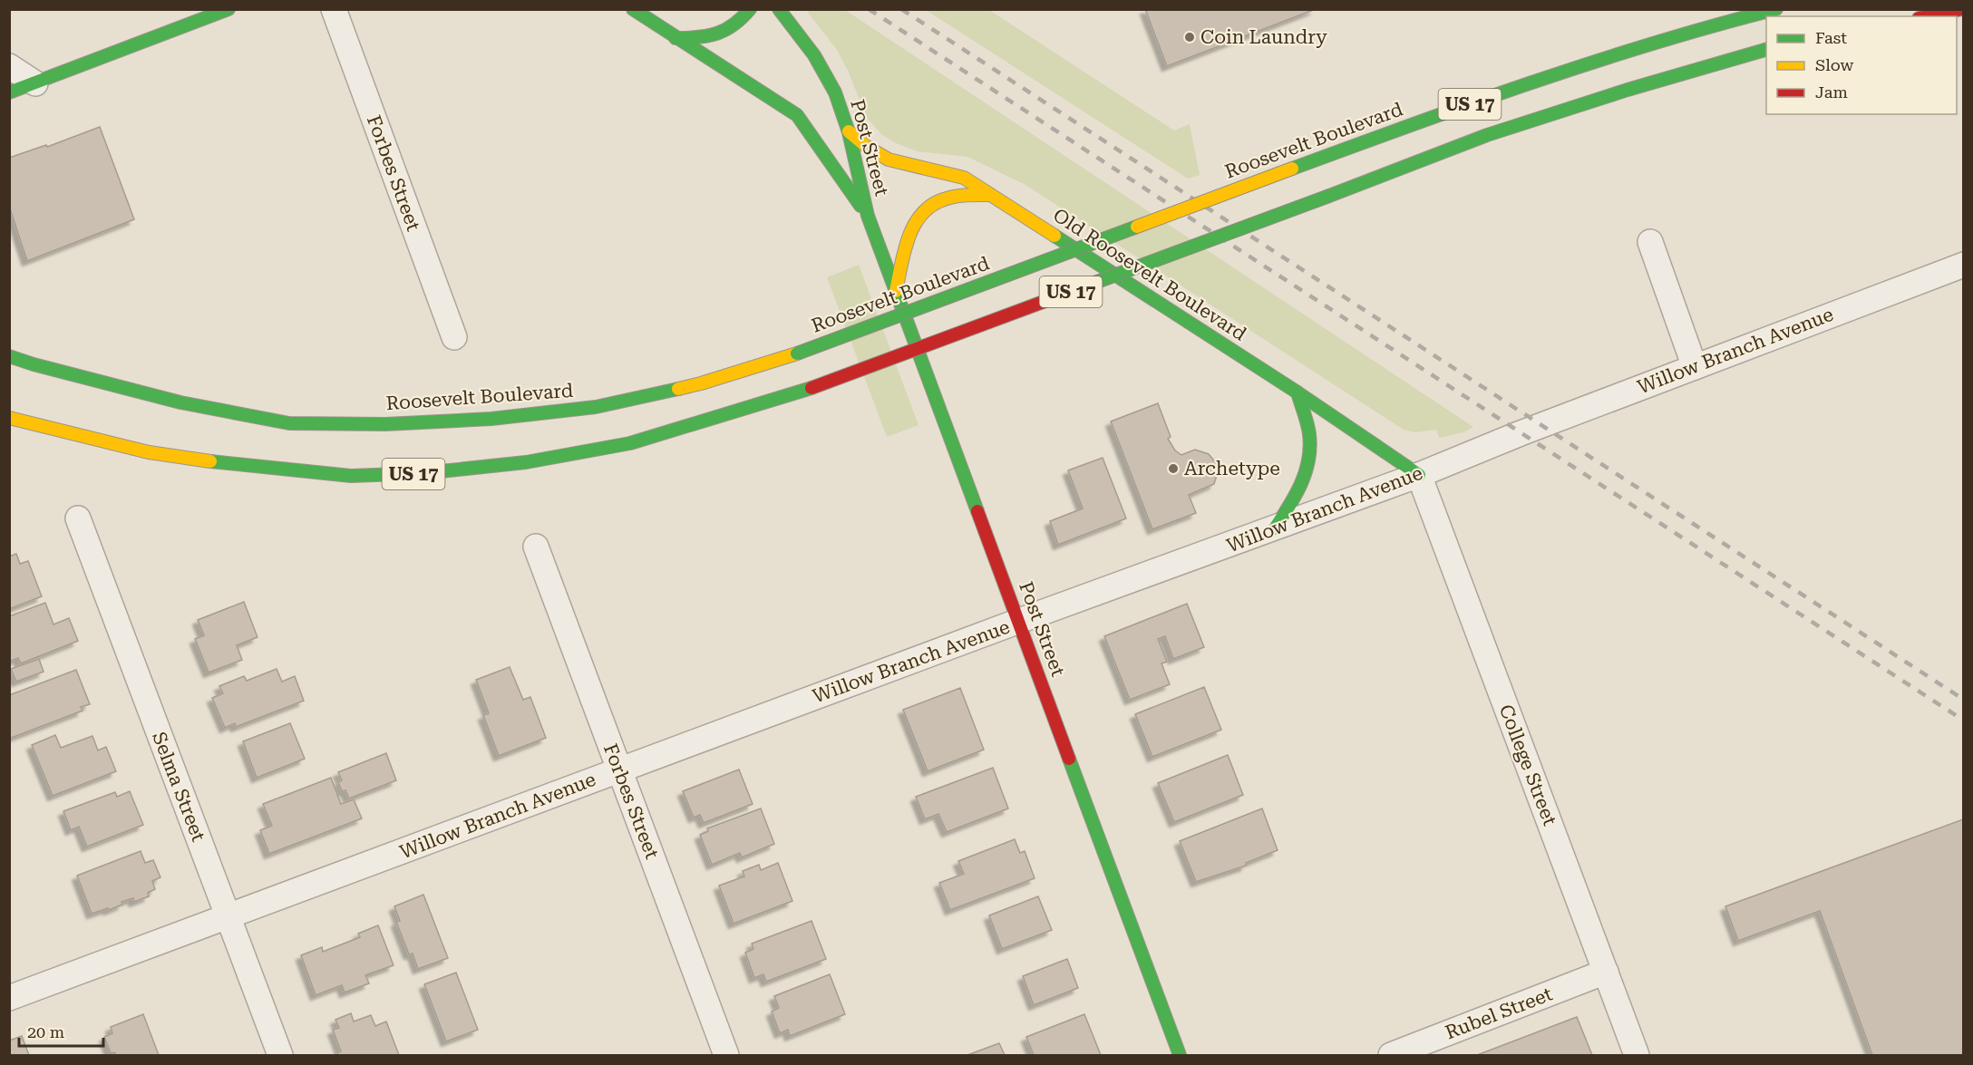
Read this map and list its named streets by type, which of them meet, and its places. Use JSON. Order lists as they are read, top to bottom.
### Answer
{
  "streets": {
    "main road": [
      "US 17",
      "Roosevelt Boulevard",
      "Post Street",
      "Old Roosevelt Boulevard"
    ],
    "street": [
      "Forbes Street",
      "Willow Branch Avenue",
      "College Street",
      "Selma Street",
      "Rubel Street"
    ]
  },
  "crossings": [
    ["Post Street", "Old Roosevelt Boulevard"],
    ["Post Street", "Willow Branch Avenue"],
    ["Forbes Street", "Willow Branch Avenue"],
    ["Old Roosevelt Boulevard", "Willow Branch Avenue"],
    ["Old Roosevelt Boulevard", "College Street"],
    ["Willow Branch Avenue", "College Street"],
    ["Willow Branch Avenue", "Selma Street"],
    ["College Street", "Rubel Street"]
  ],
  "places": ["Coin Laundry", "Archetype"],
  "legend": ["Fast", "Slow", "Jam"],
  "scale_bar": "20 m"
}
